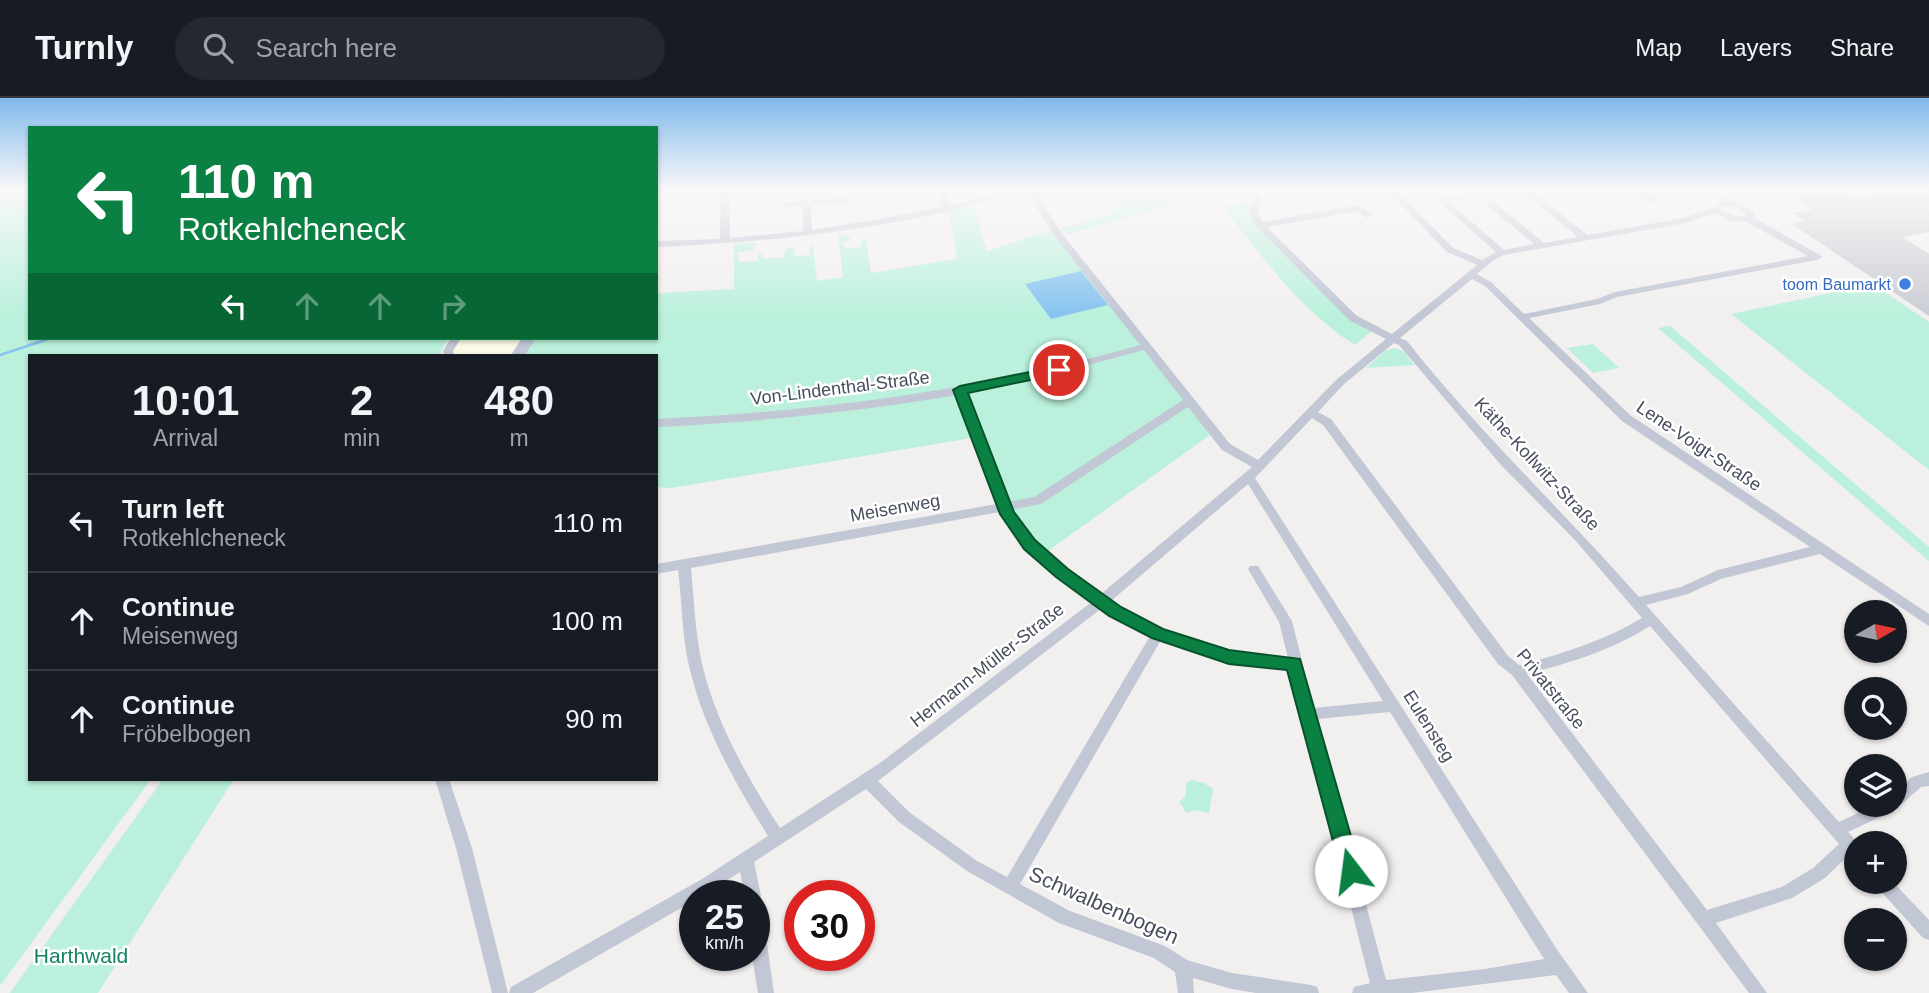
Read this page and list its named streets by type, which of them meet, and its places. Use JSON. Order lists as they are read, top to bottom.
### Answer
{
  "streets": {
    "street": [
      "Von-Lindenthal-Straße",
      "Lene-Voigt-Straße",
      "Käthe-Kollwitz-Straße",
      "Meisenweg",
      "Hermann-Müller-Straße",
      "Privatstraße",
      "Eulensteg",
      "Schwalbenbogen"
    ]
  },
  "crossings": [
    ["Lene-Voigt-Straße", "Hermann-Müller-Straße"],
    ["Käthe-Kollwitz-Straße", "Hermann-Müller-Straße"],
    ["Käthe-Kollwitz-Straße", "Privatstraße"],
    ["Hermann-Müller-Straße", "Privatstraße"],
    ["Hermann-Müller-Straße", "Eulensteg"],
    ["Hermann-Müller-Straße", "Schwalbenbogen"]
  ],
  "parks": ["Harthwald"],
  "places": ["toom Baumarkt"],
  "north": "right",
  "page": {
    "header": "Turnly",
    "search": "Search here",
    "nav": ["Map", "Layers", "Share"],
    "turn": ["110 m", "Rotkehlcheneck"],
    "eta": [
      "10:01",
      "Arrival",
      "2",
      "min",
      "480",
      "m"
    ],
    "list": [
      {
        "name": "Turn left",
        "note": "Rotkehlcheneck",
        "value": "110 m"
      },
      {
        "name": "Continue",
        "note": "Meisenweg",
        "value": "100 m"
      },
      {
        "name": "Continue",
        "note": "Fröbelbogen",
        "value": "90 m"
      }
    ],
    "map_buttons": ["+", "−"],
    "speed": "25 km/h",
    "limit": "30"
  }
}
